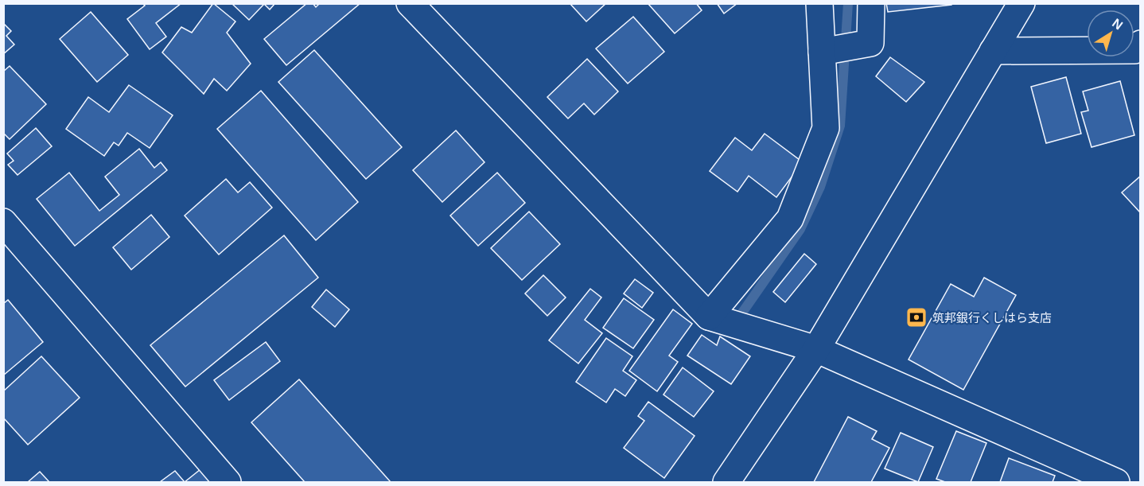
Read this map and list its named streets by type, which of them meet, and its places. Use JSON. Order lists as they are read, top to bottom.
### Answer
{
  "places": {
    "bank": ["筑邦銀行くしはら支店"]
  },
  "north": "top right"
}
